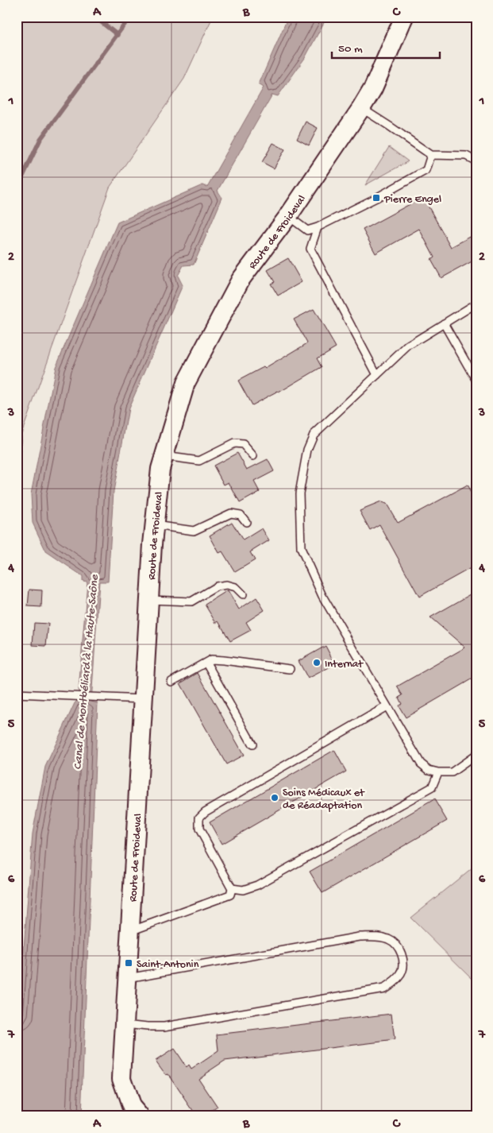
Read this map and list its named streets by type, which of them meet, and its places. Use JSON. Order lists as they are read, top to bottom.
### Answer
{
  "streets": {
    "street": ["Route de Froideval"]
  },
  "water": ["Canal de Montbéliard à la Haute-Saône"],
  "places": {
    "transit": ["Pierre Engel", "Saint-Antonin"],
    "other": ["Internat", "Soins Médicaux et de Réadaptation"]
  },
  "scale_bar": "50 m",
  "grid": {
    "columns": ["A", "B", "C"],
    "rows": [
      "1",
      "2",
      "3",
      "4",
      "5",
      "6",
      "7"
    ]
  }
}
